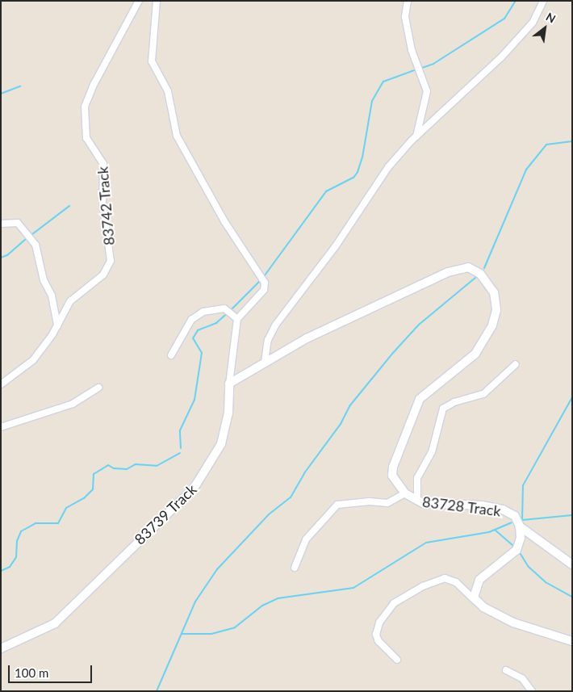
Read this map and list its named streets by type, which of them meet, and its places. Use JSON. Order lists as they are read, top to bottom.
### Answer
{
  "streets": {
    "street": ["83742 Track", "83728 Track", "83739 Track"]
  },
  "crossings": [
    ["83728 Track", "83739 Track"]
  ],
  "scale_bar": "100 m",
  "north": "top right"
}
